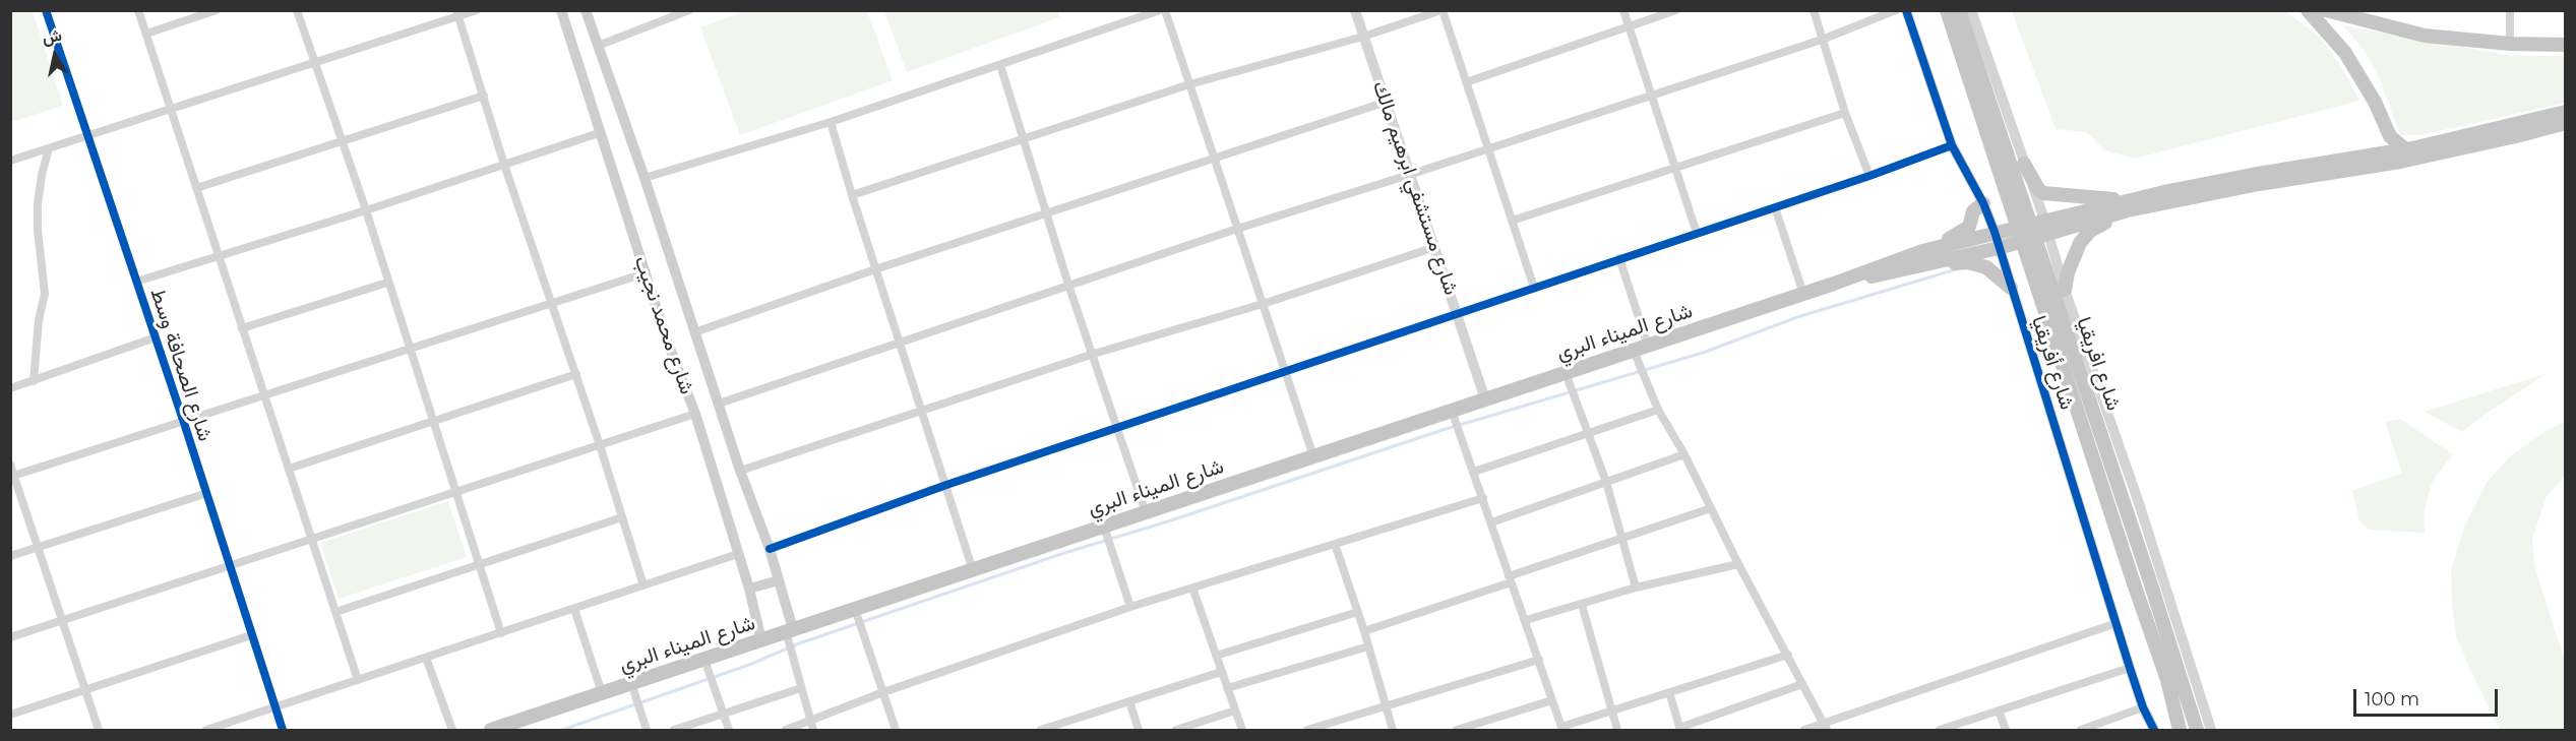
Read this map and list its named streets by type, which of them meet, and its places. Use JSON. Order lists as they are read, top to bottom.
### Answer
{
  "streets": {
    "highway": ["شارع الميناء البري", "شارع افريقيا"],
    "main road": ["شارع محمد نجيب"],
    "street": ["شارع مستشفي ابرهيم مالك", "شارع أفريقيا", "شارع الصحافة وسط"]
  },
  "crossings": [
    ["شارع مستشفي ابرهيم مالك", "شارع الميناء البري"],
    ["شارع محمد نجيب", "شارع الميناء البري"]
  ],
  "scale_bar": "100 m",
  "north": "top"
}
